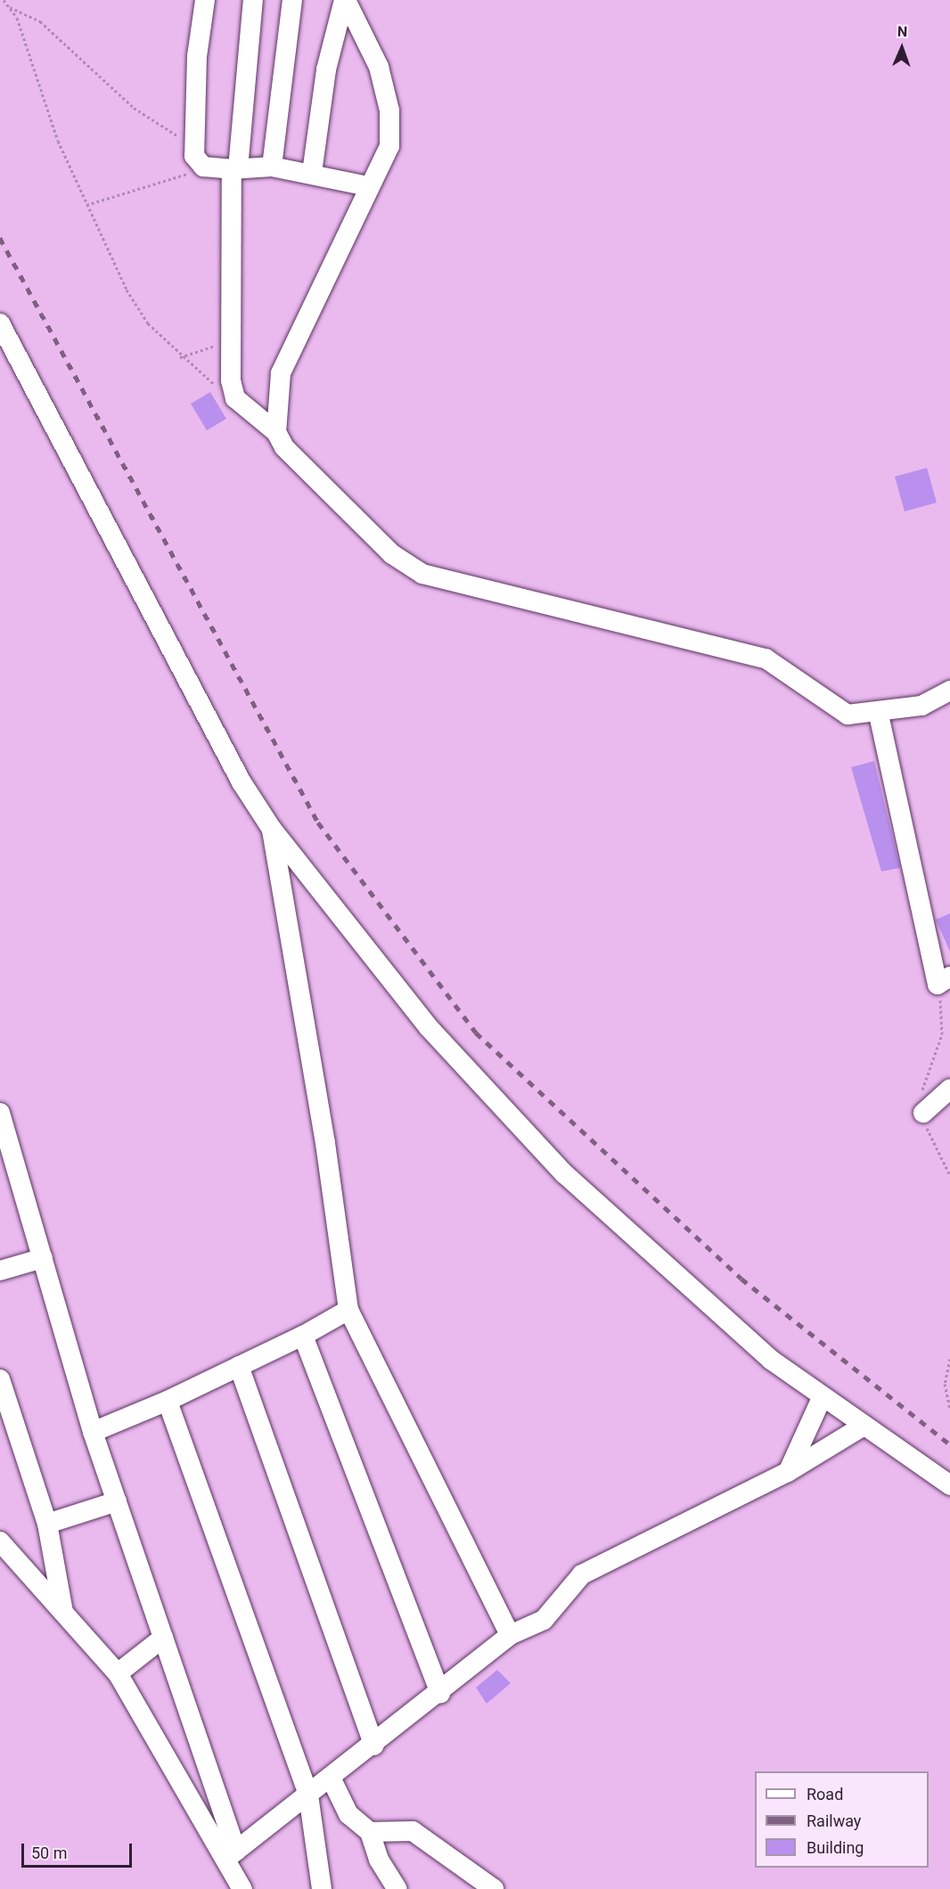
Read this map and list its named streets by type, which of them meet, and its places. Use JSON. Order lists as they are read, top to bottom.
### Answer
{
  "legend": ["Road", "Railway", "Building"],
  "scale_bar": "50 m",
  "north": "top"
}
